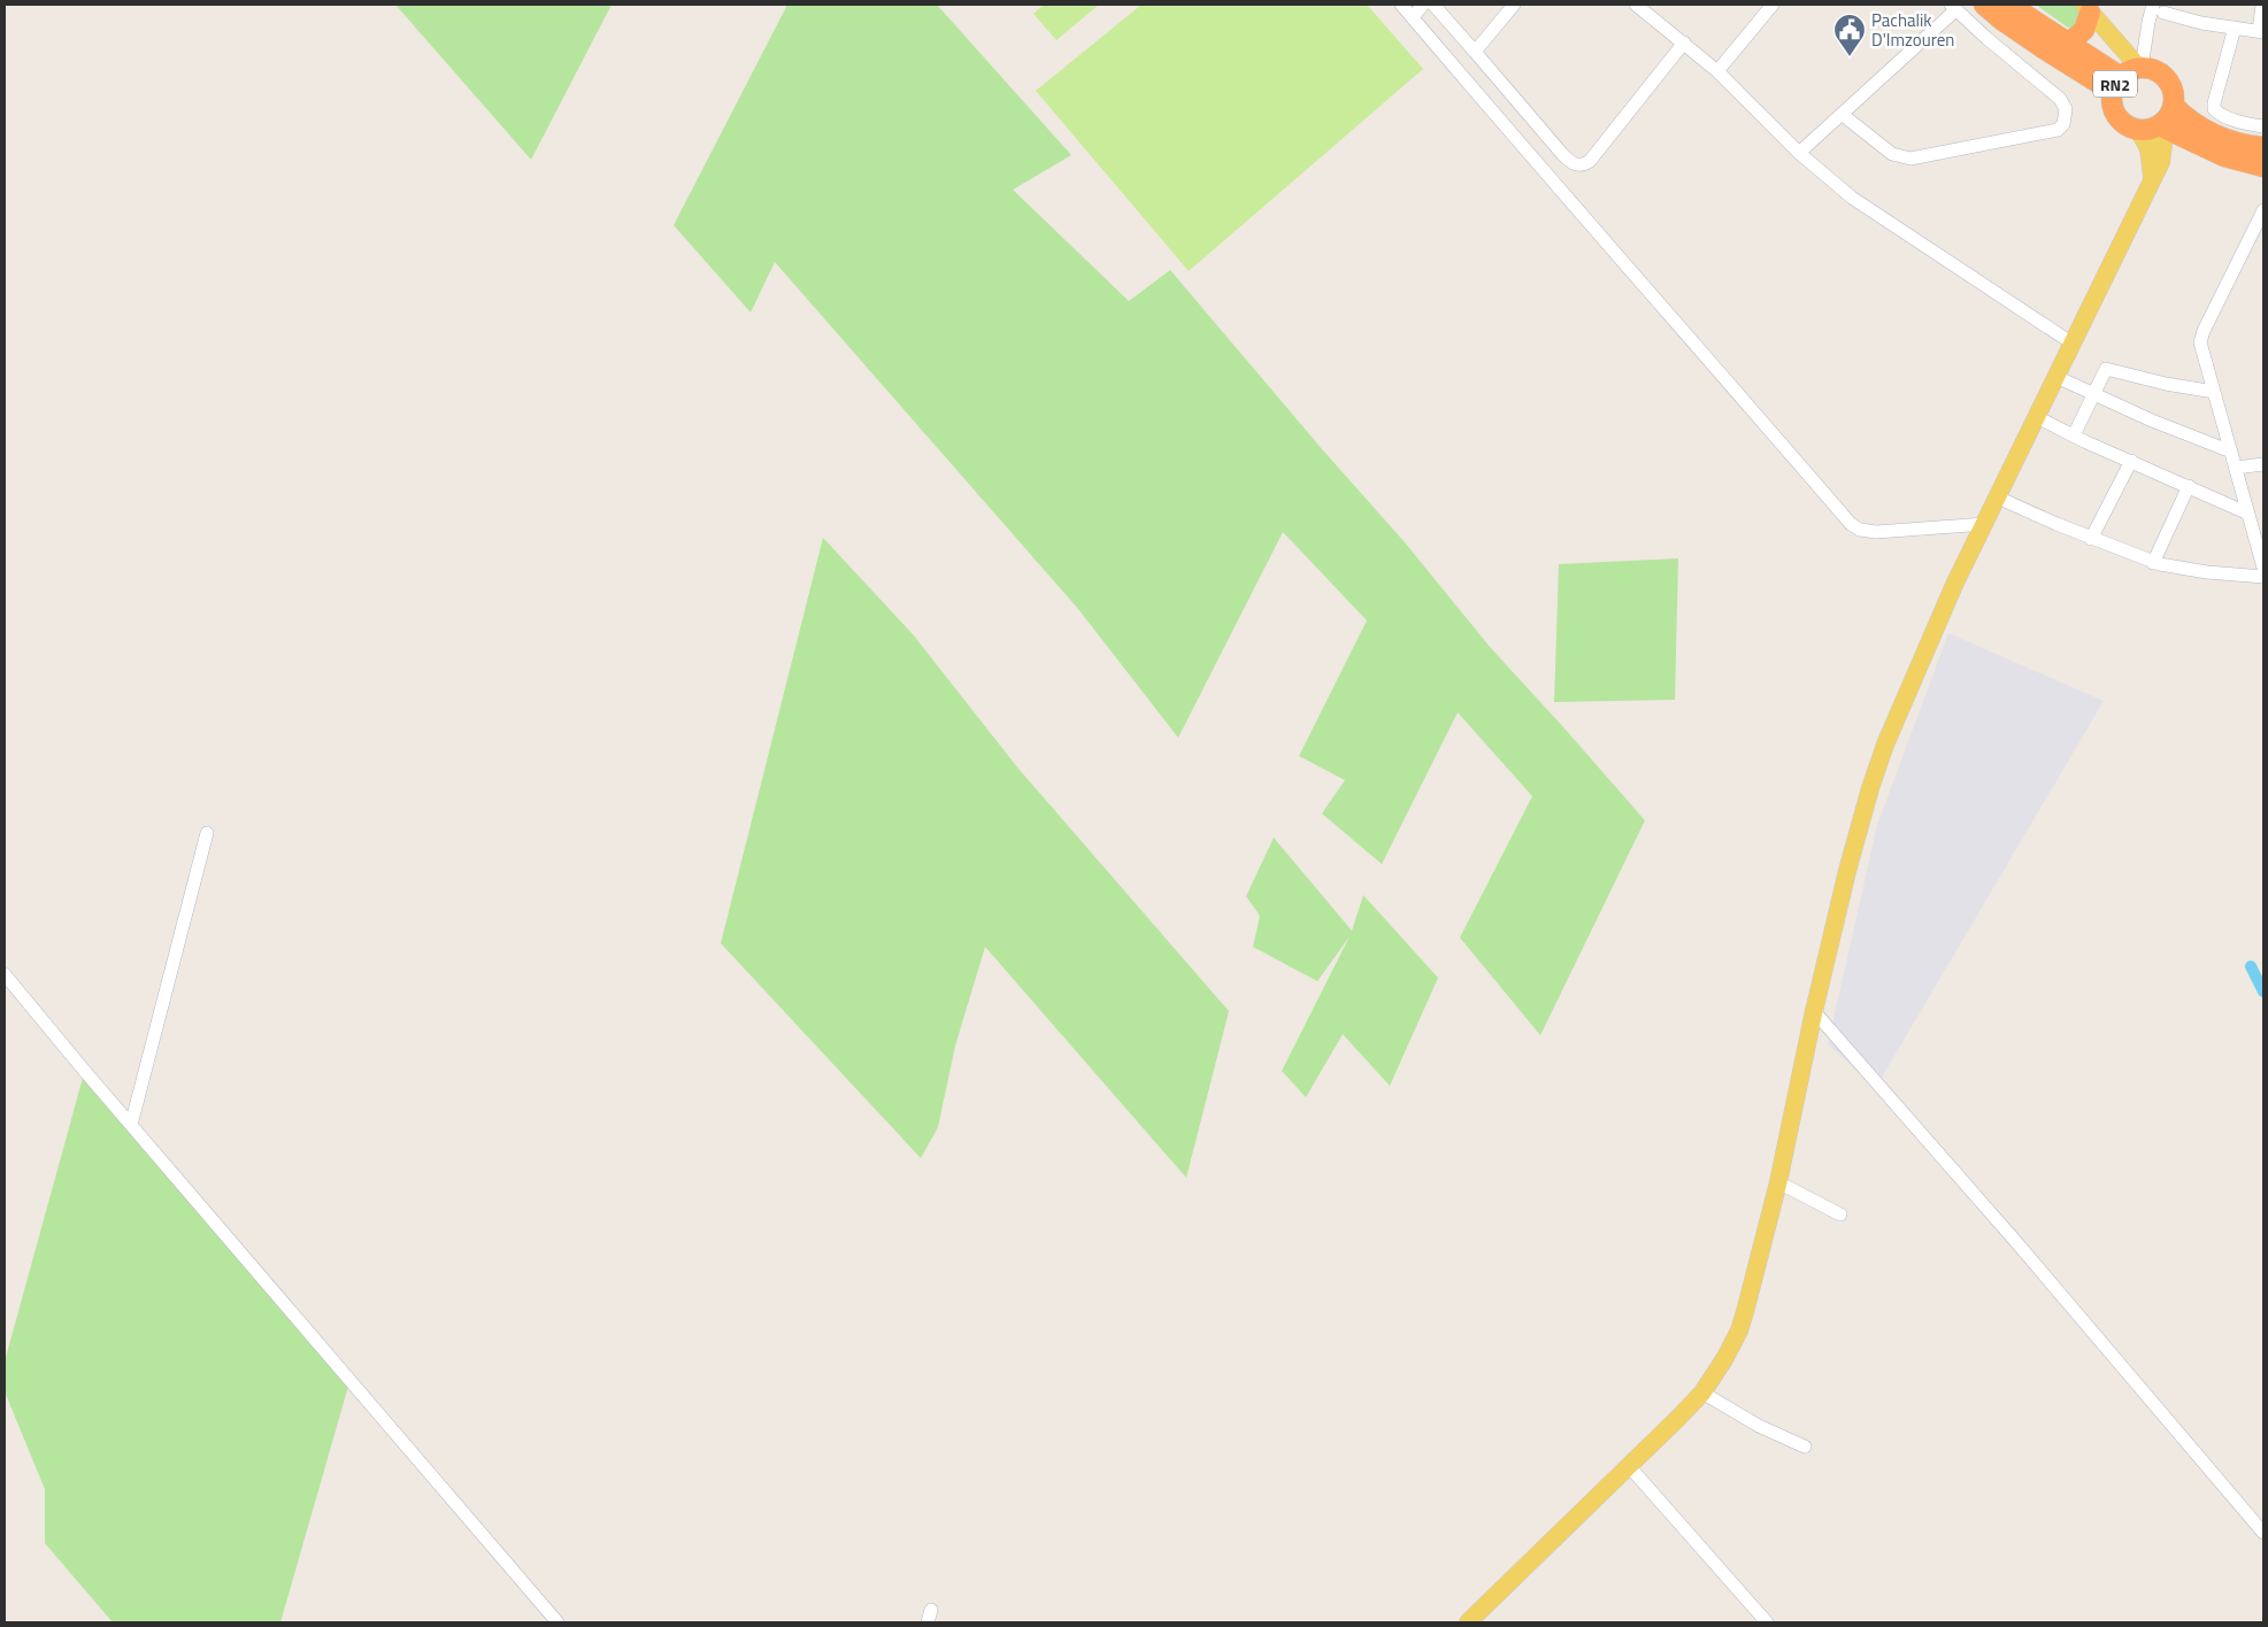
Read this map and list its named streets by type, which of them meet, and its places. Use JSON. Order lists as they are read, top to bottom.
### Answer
{
  "streets": {
    "highway": ["RN2"]
  },
  "places": {
    "public building": ["Pachalik D'Imzouren"]
  }
}
